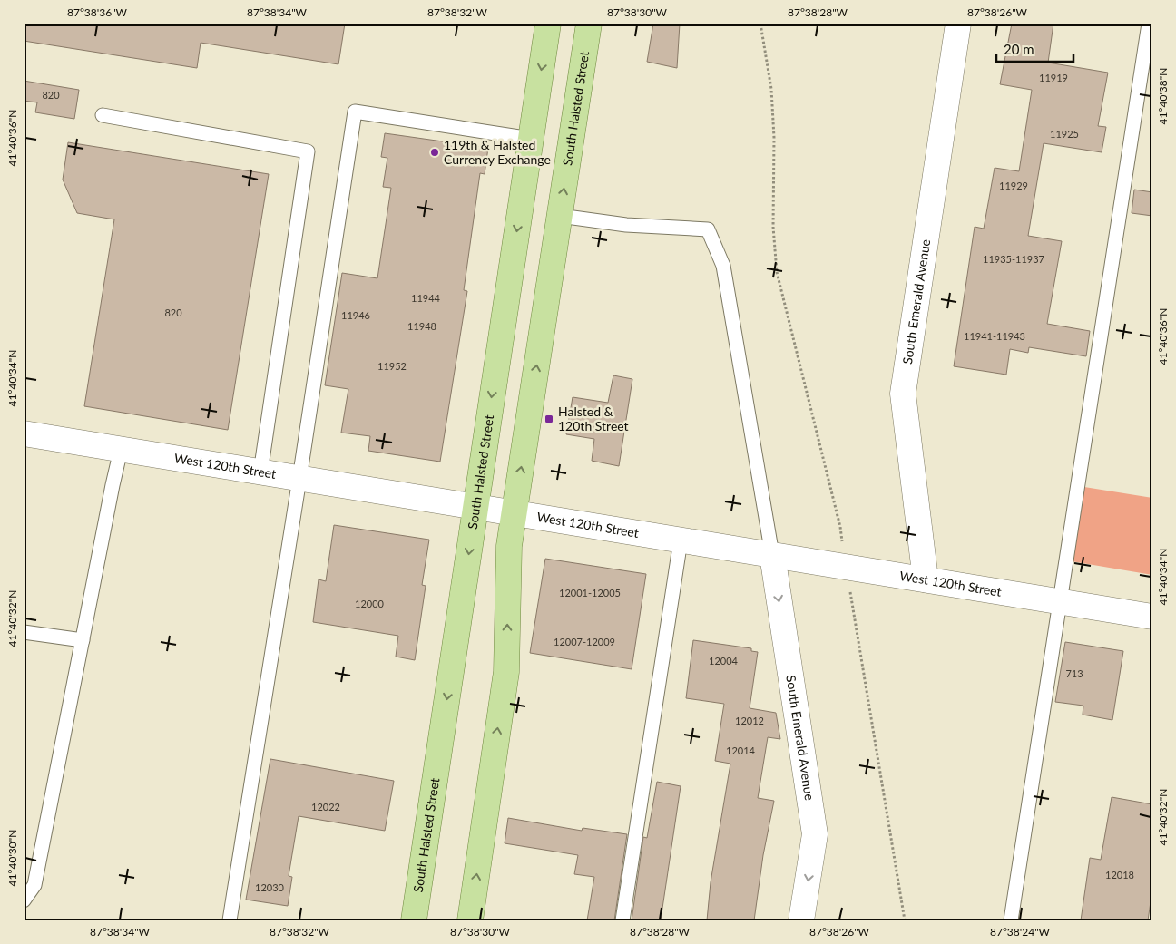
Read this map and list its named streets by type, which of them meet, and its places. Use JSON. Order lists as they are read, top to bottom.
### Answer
{
  "streets": {
    "main road": ["South Halsted Street"],
    "street": ["South Emerald Avenue", "West 120th Street"]
  },
  "crossings": [
    ["South Halsted Street", "West 120th Street"],
    ["South Emerald Avenue", "West 120th Street"]
  ],
  "one_way": ["South Emerald Avenue"],
  "places": {
    "other": ["119th & Halsted Currency Exchange"],
    "transit": ["Halsted & 120th Street"]
  },
  "house_numbers": [
    "11919",
    "820",
    "11925",
    "11929",
    "11935-11937",
    "11944",
    "820",
    "11946",
    "11948",
    "11941-11943",
    "11952",
    "12001-12005",
    "12000",
    "12007-12009",
    "12004",
    "713",
    "12012",
    "12014",
    "12022",
    "12018",
    "12030"
  ],
  "scale_bar": "20 m",
  "coordinates": [
    "87°38'36\"W",
    "87°38'34\"W",
    "87°38'32\"W",
    "87°38'30\"W",
    "87°38'28\"W",
    "87°38'26\"W",
    "41°40'38\"N",
    "41°40'36\"N",
    "41°40'34\"N",
    "41°40'32\"N",
    "41°40'30\"N",
    "87°38'24\"W"
  ]
}
